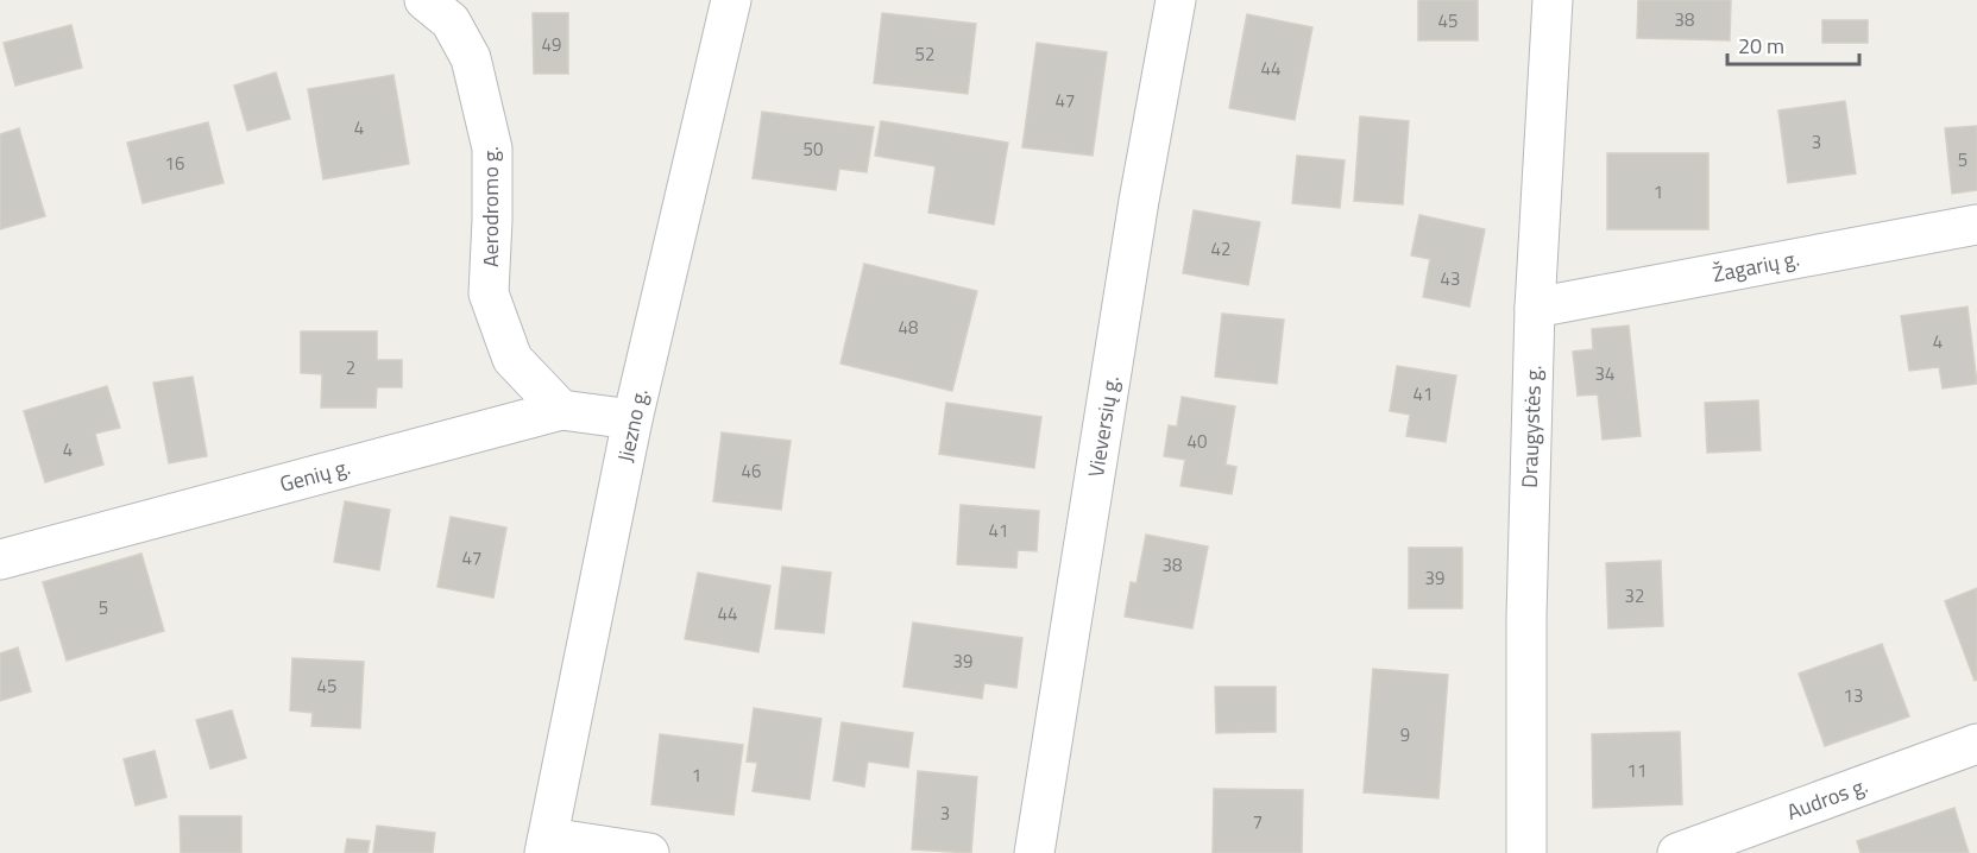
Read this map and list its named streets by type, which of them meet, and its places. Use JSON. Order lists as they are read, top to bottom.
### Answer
{
  "streets": {
    "street": [
      "Aerodromo g.",
      "Žagarių g.",
      "Jiezno g.",
      "Vieversių g.",
      "Draugystės g.",
      "Genių g.",
      "Audros g."
    ]
  },
  "crossings": [
    ["Aerodromo g.", "Genių g."],
    ["Žagarių g.", "Draugystės g."],
    ["Jiezno g.", "Genių g."]
  ],
  "house_numbers": [
    "38",
    "45",
    "49",
    "52",
    "44",
    "47",
    "4",
    "3",
    "50",
    "5",
    "16",
    "1",
    "42",
    "43",
    "48",
    "4",
    "2",
    "34",
    "41",
    "40",
    "4",
    "46",
    "41",
    "47",
    "38",
    "39",
    "32",
    "5",
    "44",
    "39",
    "45",
    "13",
    "9",
    "11",
    "1",
    "3",
    "7"
  ],
  "scale_bar": "20 m"
}
